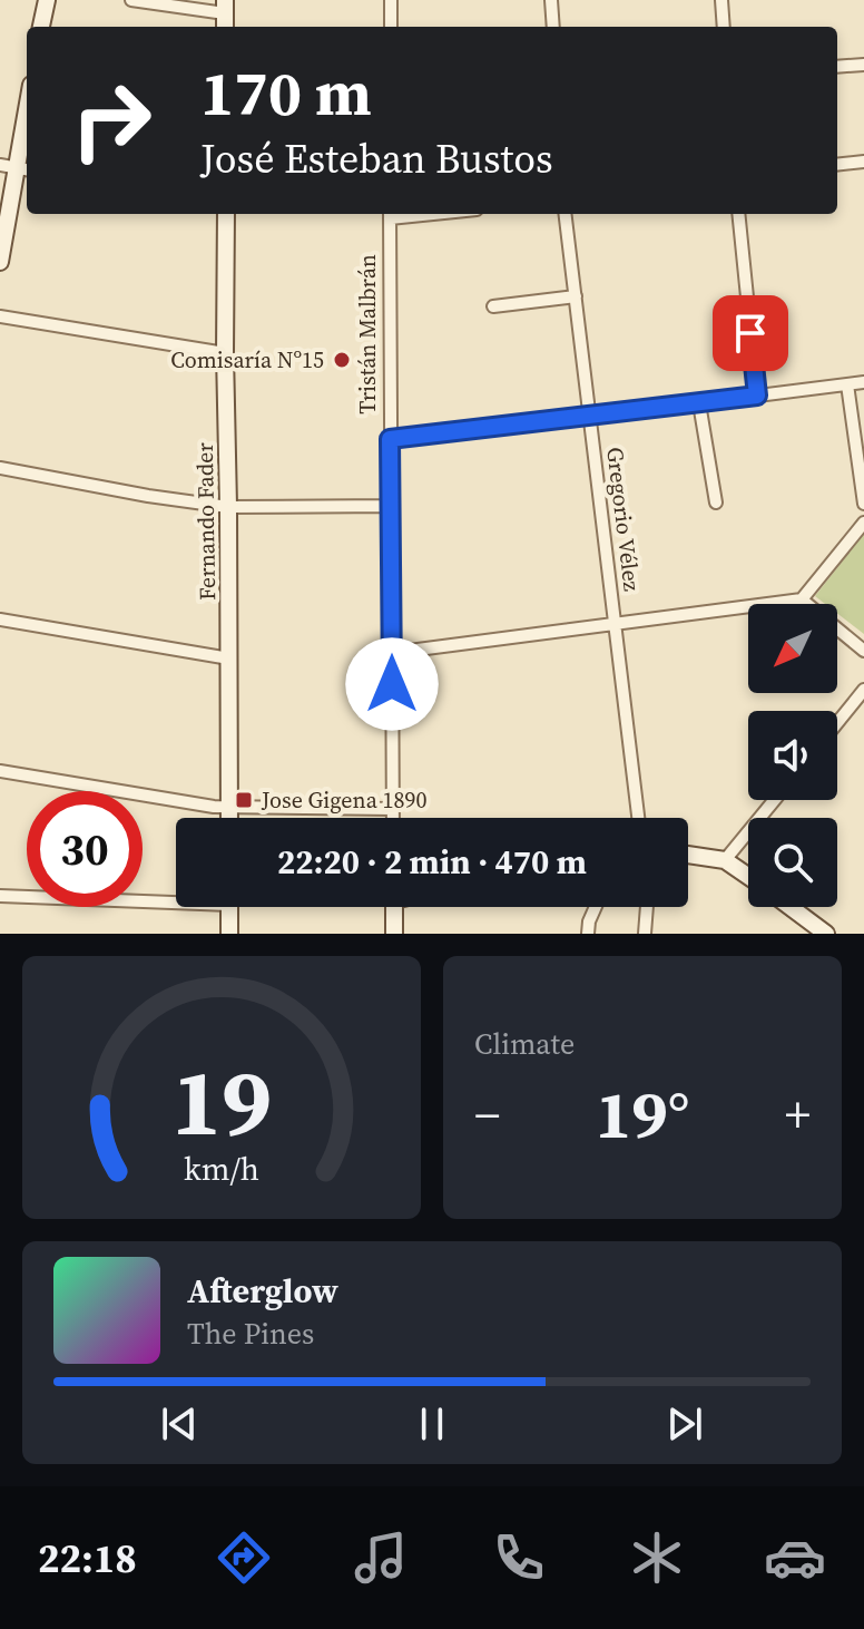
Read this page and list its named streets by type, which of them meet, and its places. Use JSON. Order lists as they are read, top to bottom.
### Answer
{
  "streets": {
    "main road": ["Fernando Fader"],
    "street": ["Tristán Malbrán", "Gregorio Vélez"]
  },
  "places": {
    "other": ["Comisaría Nº15"],
    "transit": ["Jose Gigena 1890"]
  },
  "north": "bottom left",
  "page": {
    "turn": ["170 m", "José Esteban Bustos"],
    "limit": "30",
    "trip": "22:20 · 2 min · 470 m",
    "tile": "Climate",
    "heat": ["−", "19°", "+"],
    "song": ["Afterglow", "The Pines"],
    "tabs": "22:18",
    "gauge": ["19", "km/h"]
  }
}
